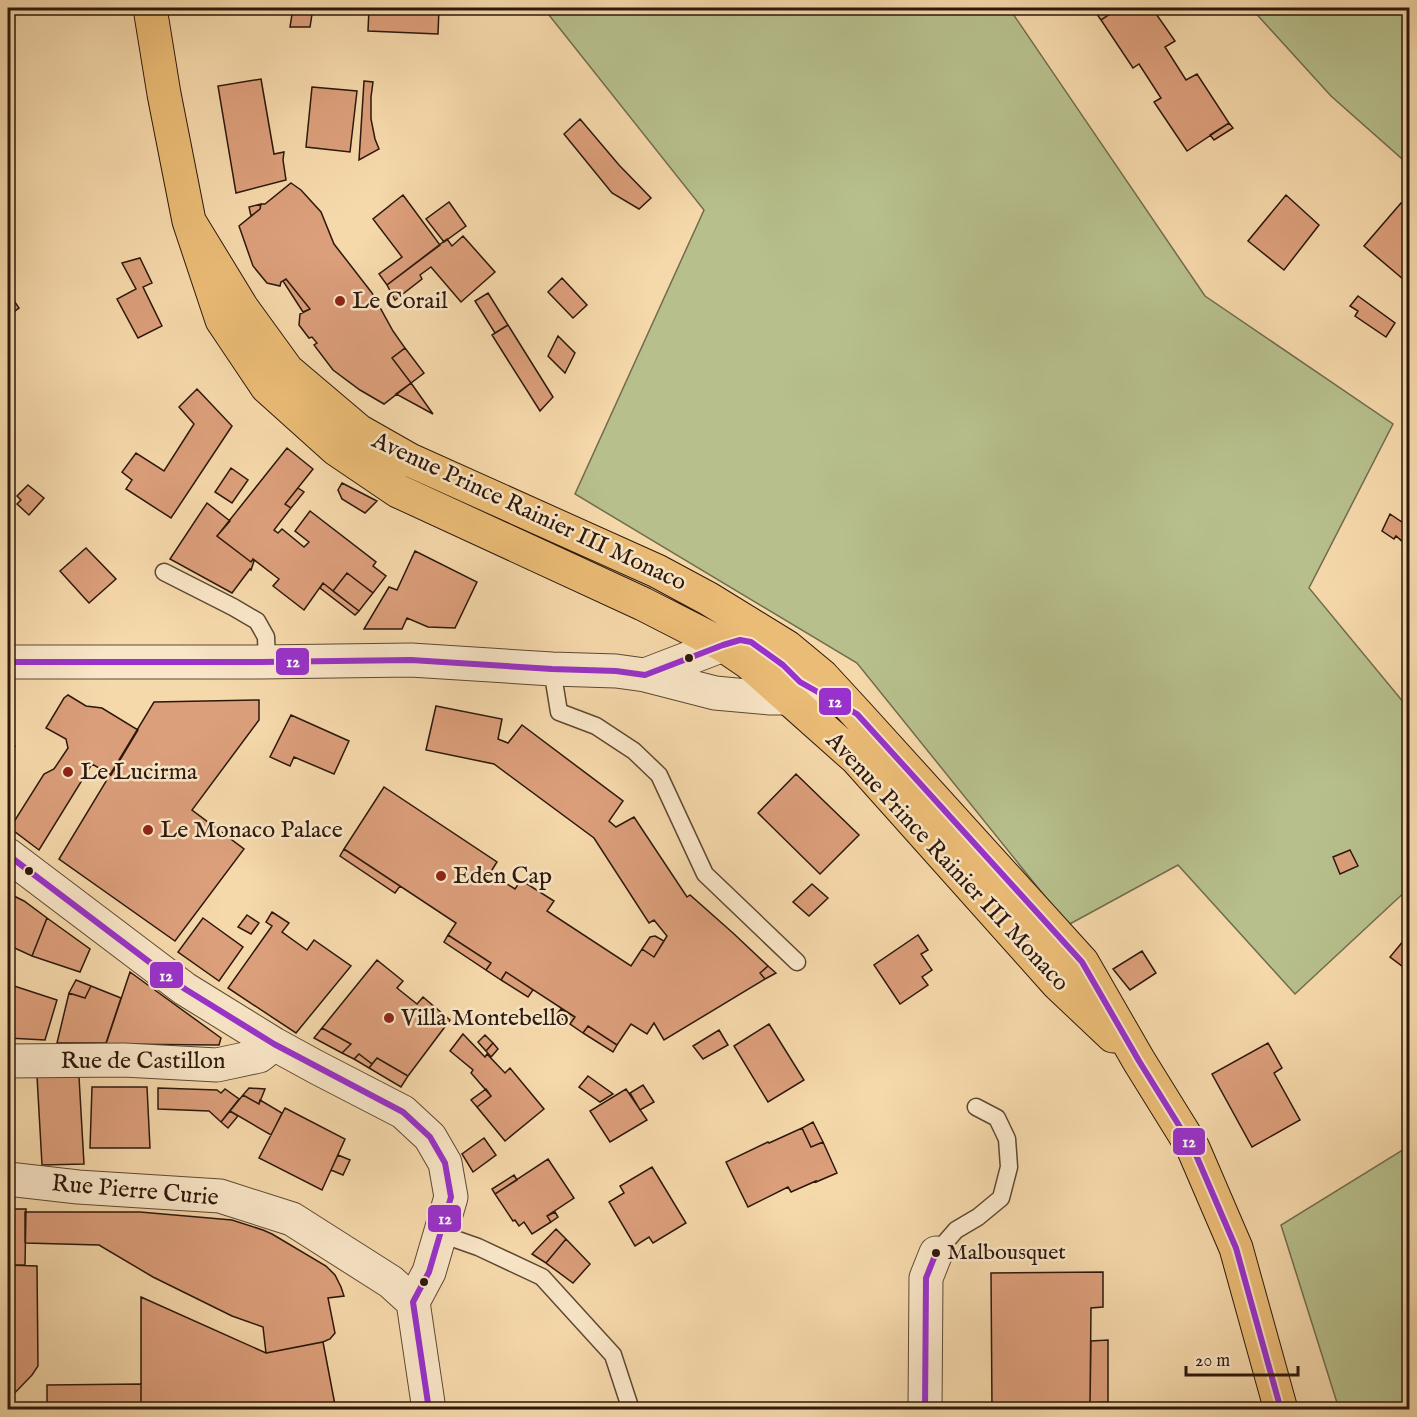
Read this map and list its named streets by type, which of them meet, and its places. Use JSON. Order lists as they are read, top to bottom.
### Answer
{
  "streets": {
    "main road": ["Avenue Prince Rainier III Monaco"],
    "street": ["Rue de Castillon", "Rue Pierre Curie"]
  },
  "places": [
    "Le Corail",
    "Le Lucirma",
    "Le Monaco Palace",
    "Eden Cap",
    "Villa Montebello",
    "Malbousquet"
  ],
  "lines": ["transit line 12"],
  "scale_bar": "20 m"
}
